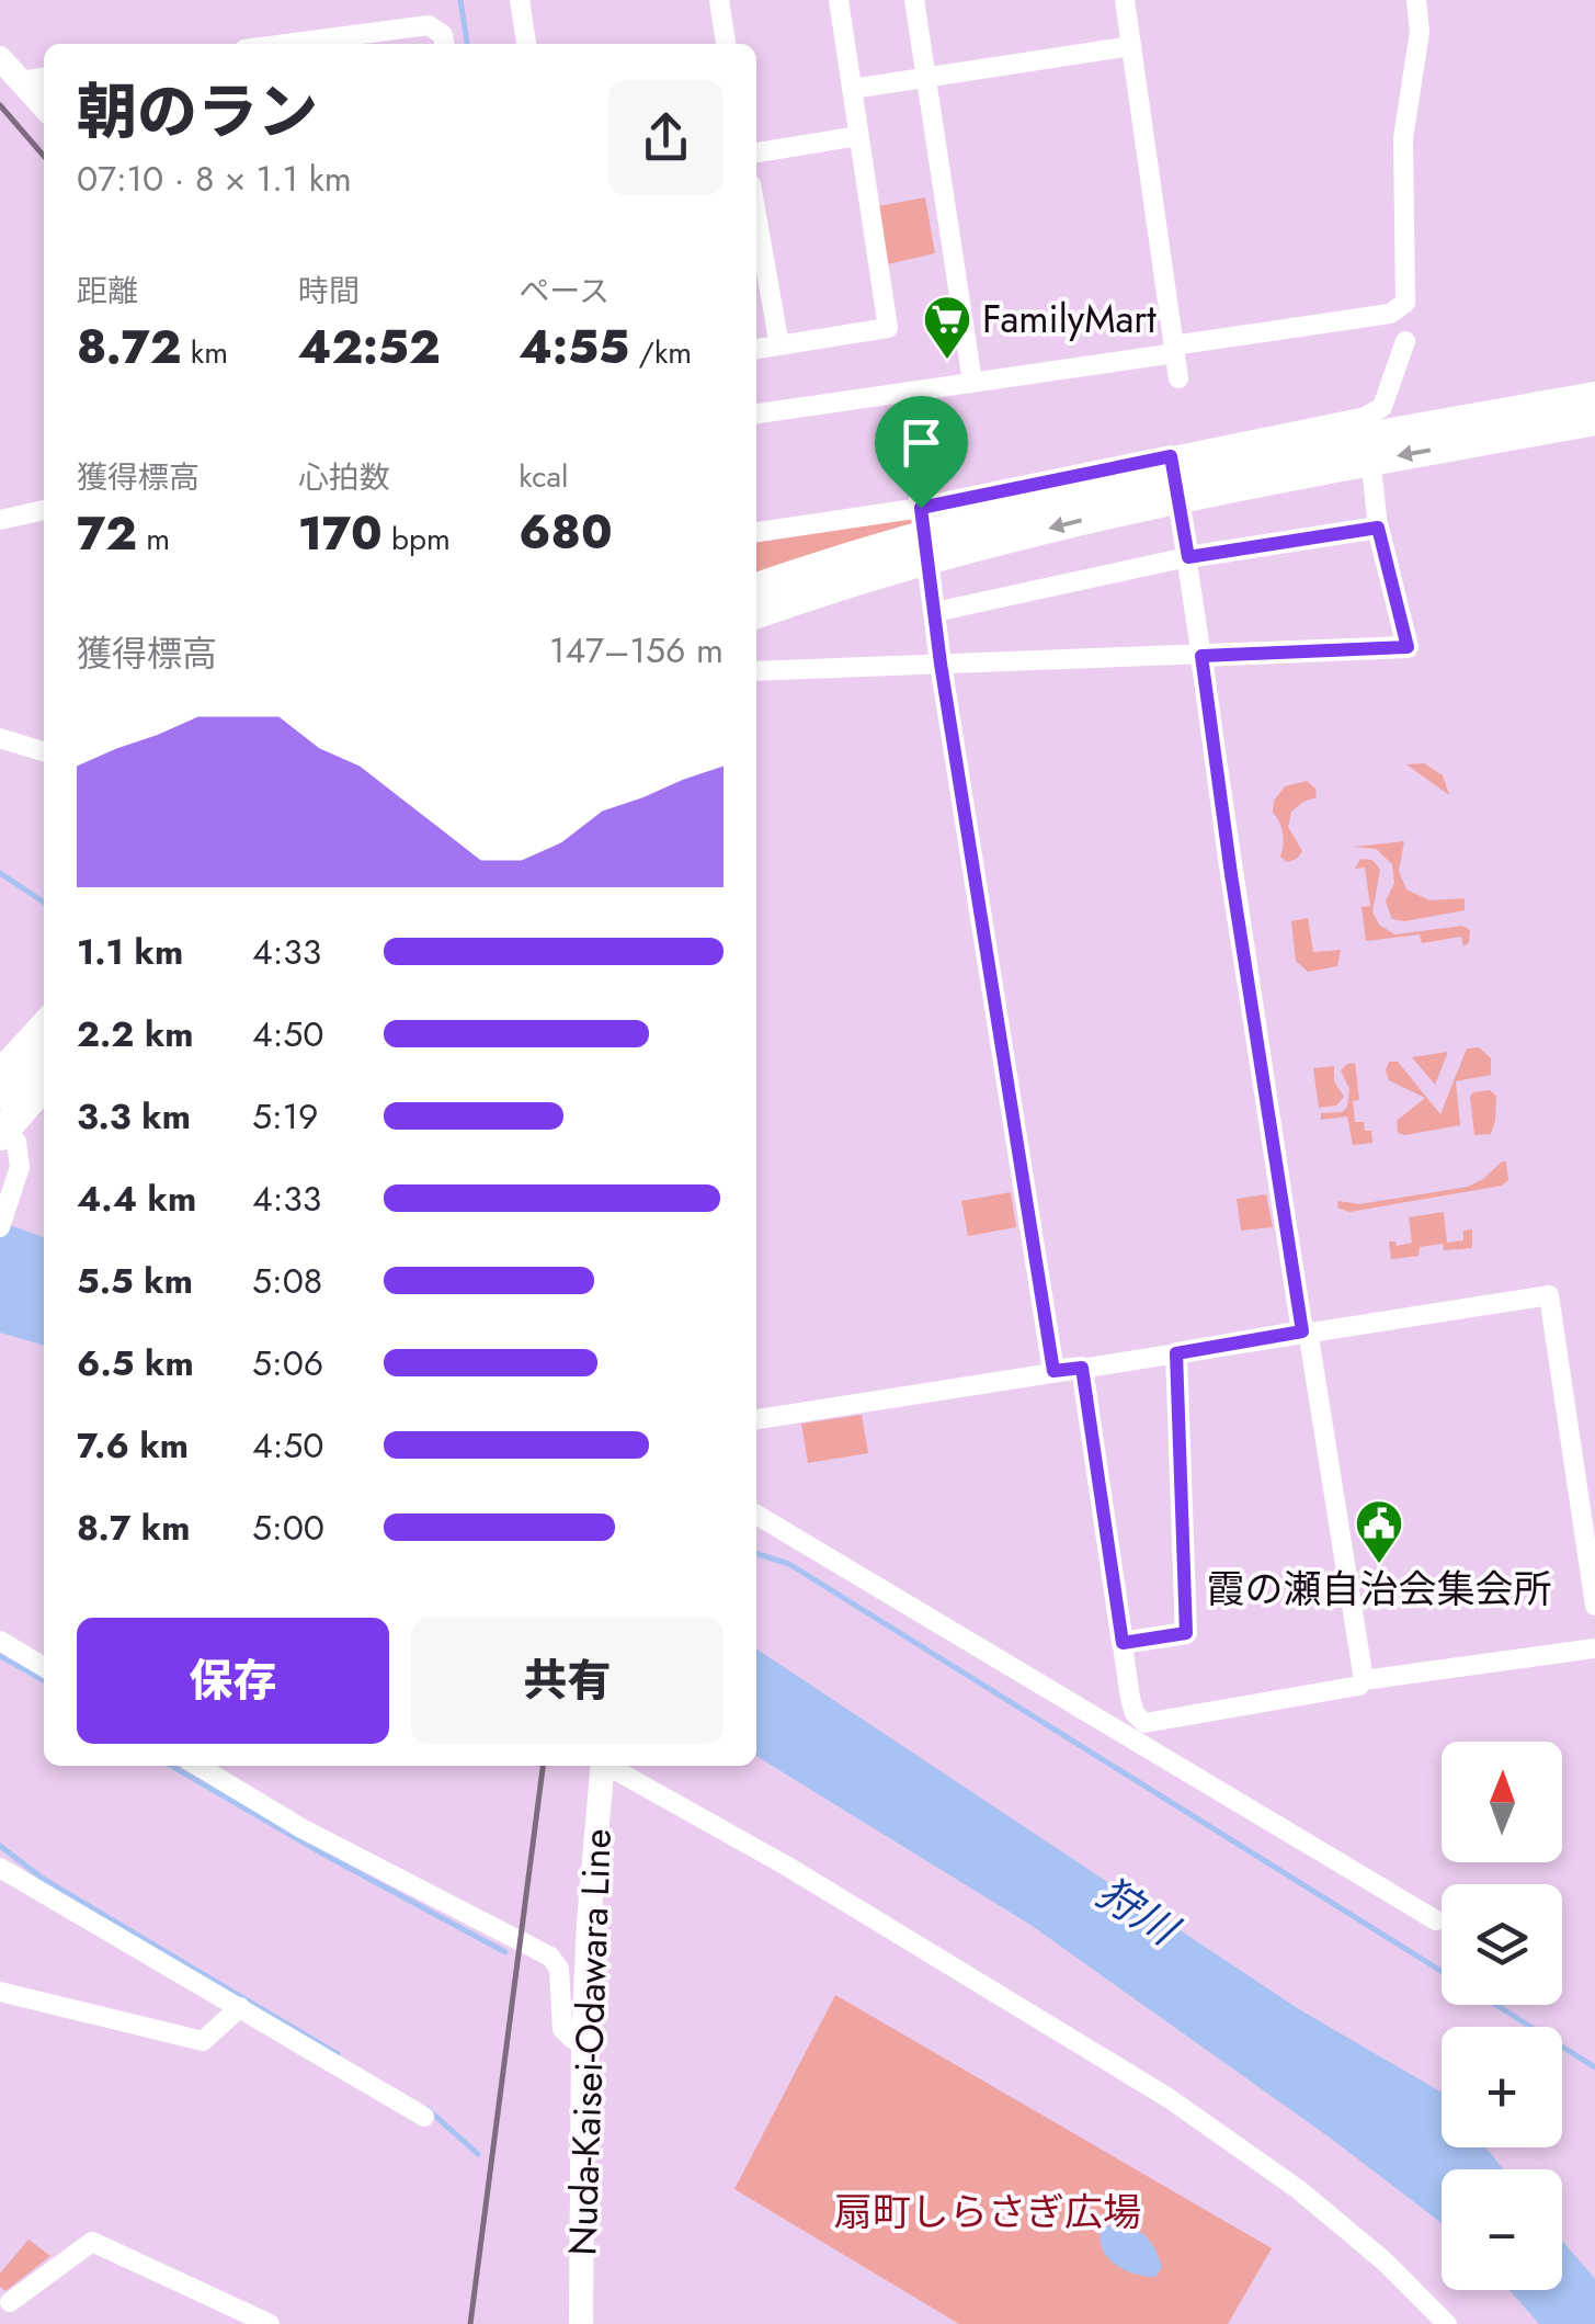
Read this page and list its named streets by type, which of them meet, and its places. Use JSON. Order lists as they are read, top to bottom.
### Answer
{
  "streets": {
    "main road": ["Nuda-Kaisei-Odawara Line"]
  },
  "water": ["狩川"],
  "parks": ["扇町しらさぎ広場"],
  "places": {
    "supermarket": ["FamilyMart"],
    "public building": ["霞の瀬自治会集会所"]
  },
  "north": "top",
  "page": {
    "heading": ["朝のラン", "07:10 · 8 × 1.1 km"],
    "stats": [
      ["距離", "8.72 km"],
      ["時間", "42:52"],
      ["ペース", "4:55 /km"],
      ["獲得標高", "72 m"],
      ["心拍数", "170 bpm"],
      ["kcal", "680"]
    ],
    "chart": ["獲得標高", "147–156 m"],
    "list": [
      {
        "name": "1.1 km",
        "note": "4:33"
      },
      {
        "name": "2.2 km",
        "note": "4:50"
      },
      {
        "name": "3.3 km",
        "note": "5:19"
      },
      {
        "name": "4.4 km",
        "note": "4:33"
      },
      {
        "name": "5.5 km",
        "note": "5:08"
      },
      {
        "name": "6.5 km",
        "note": "5:06"
      },
      {
        "name": "7.6 km",
        "note": "4:50"
      },
      {
        "name": "8.7 km",
        "note": "5:00"
      }
    ],
    "buttons": ["保存", "共有"],
    "map_buttons": ["+", "−"]
  }
}
